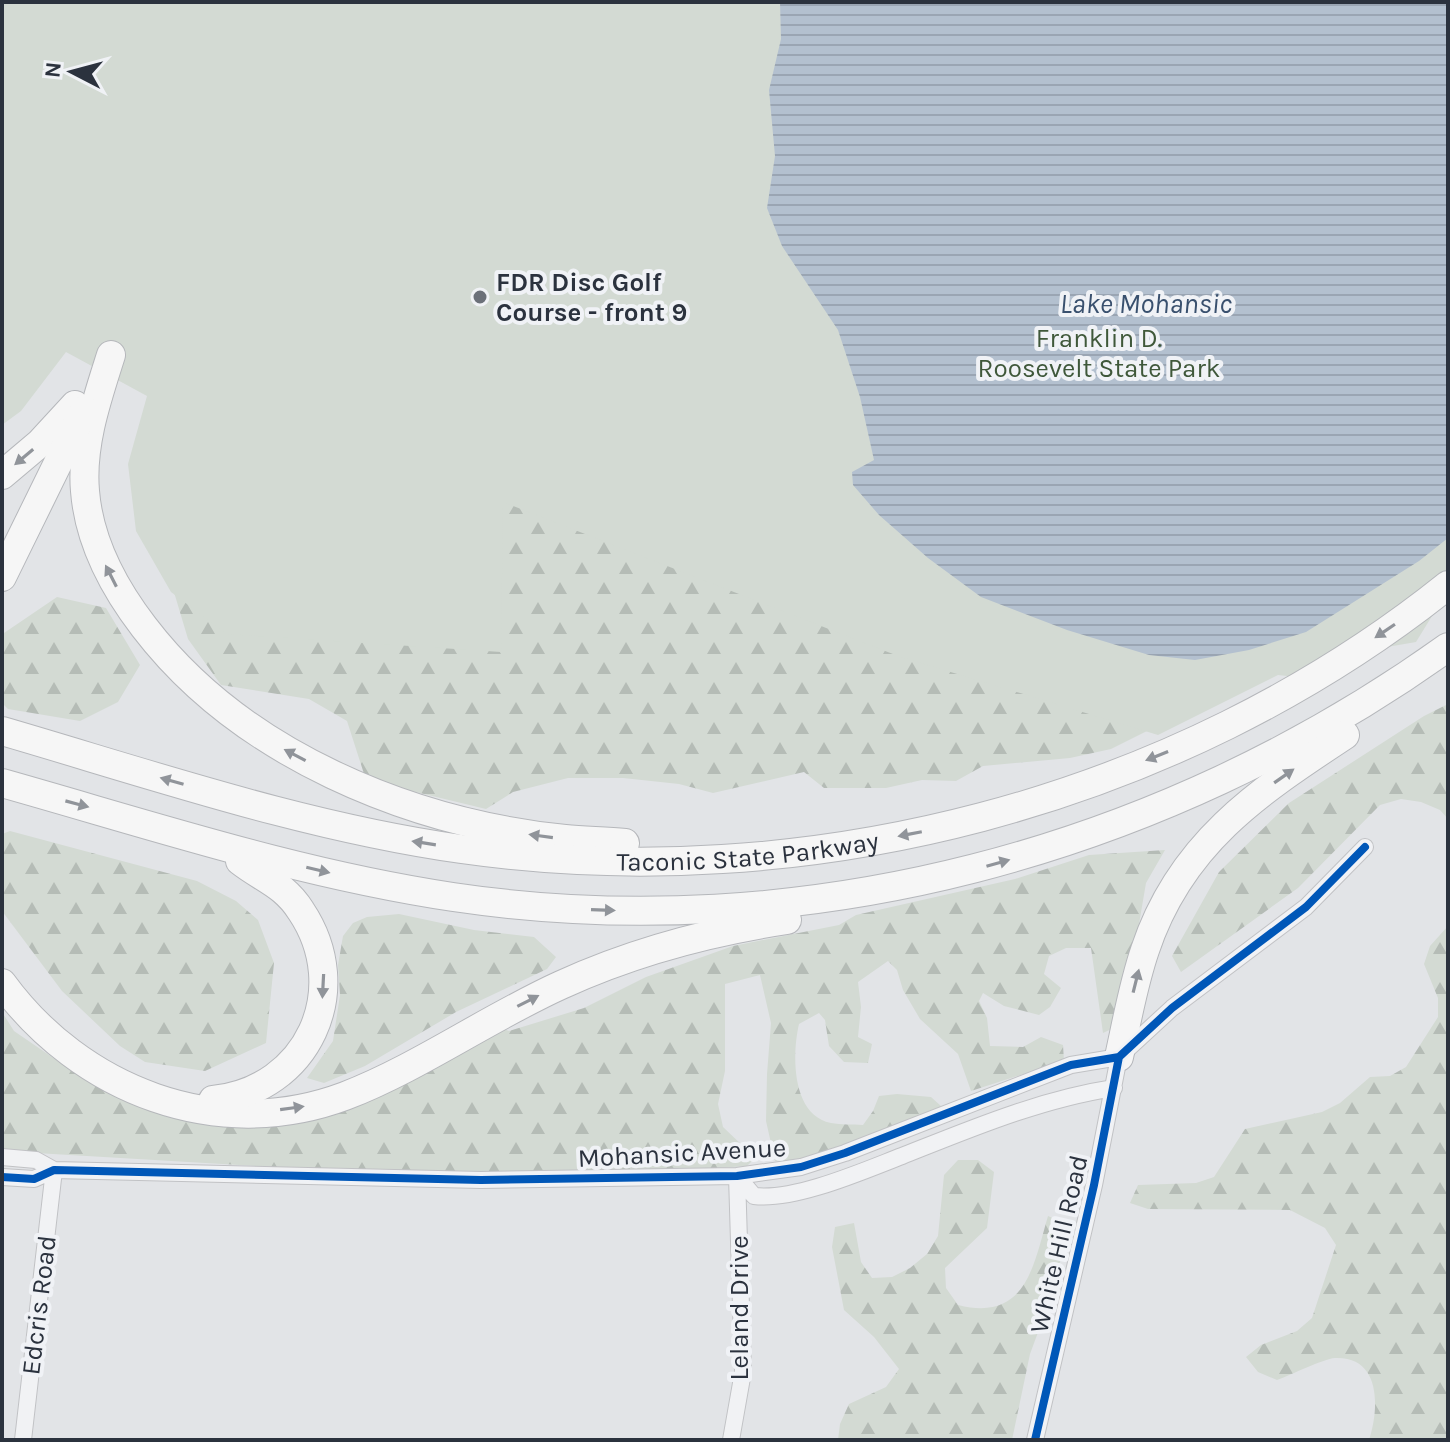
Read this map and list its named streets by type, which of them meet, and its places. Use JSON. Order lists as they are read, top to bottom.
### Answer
{
  "streets": {
    "highway": ["Taconic State Parkway"],
    "street": [
      "Mohansic Avenue",
      "White Hill Road",
      "Edcris Road",
      "Leland Drive"
    ]
  },
  "crossings": [
    ["Mohansic Avenue", "White Hill Road"],
    ["Mohansic Avenue", "Edcris Road"],
    ["Mohansic Avenue", "Leland Drive"]
  ],
  "water": ["Lake Mohansic"],
  "parks": ["Franklin D. Roosevelt State Park"],
  "places": ["FDR Disc Golf Course - front 9"],
  "north": "left"
}
